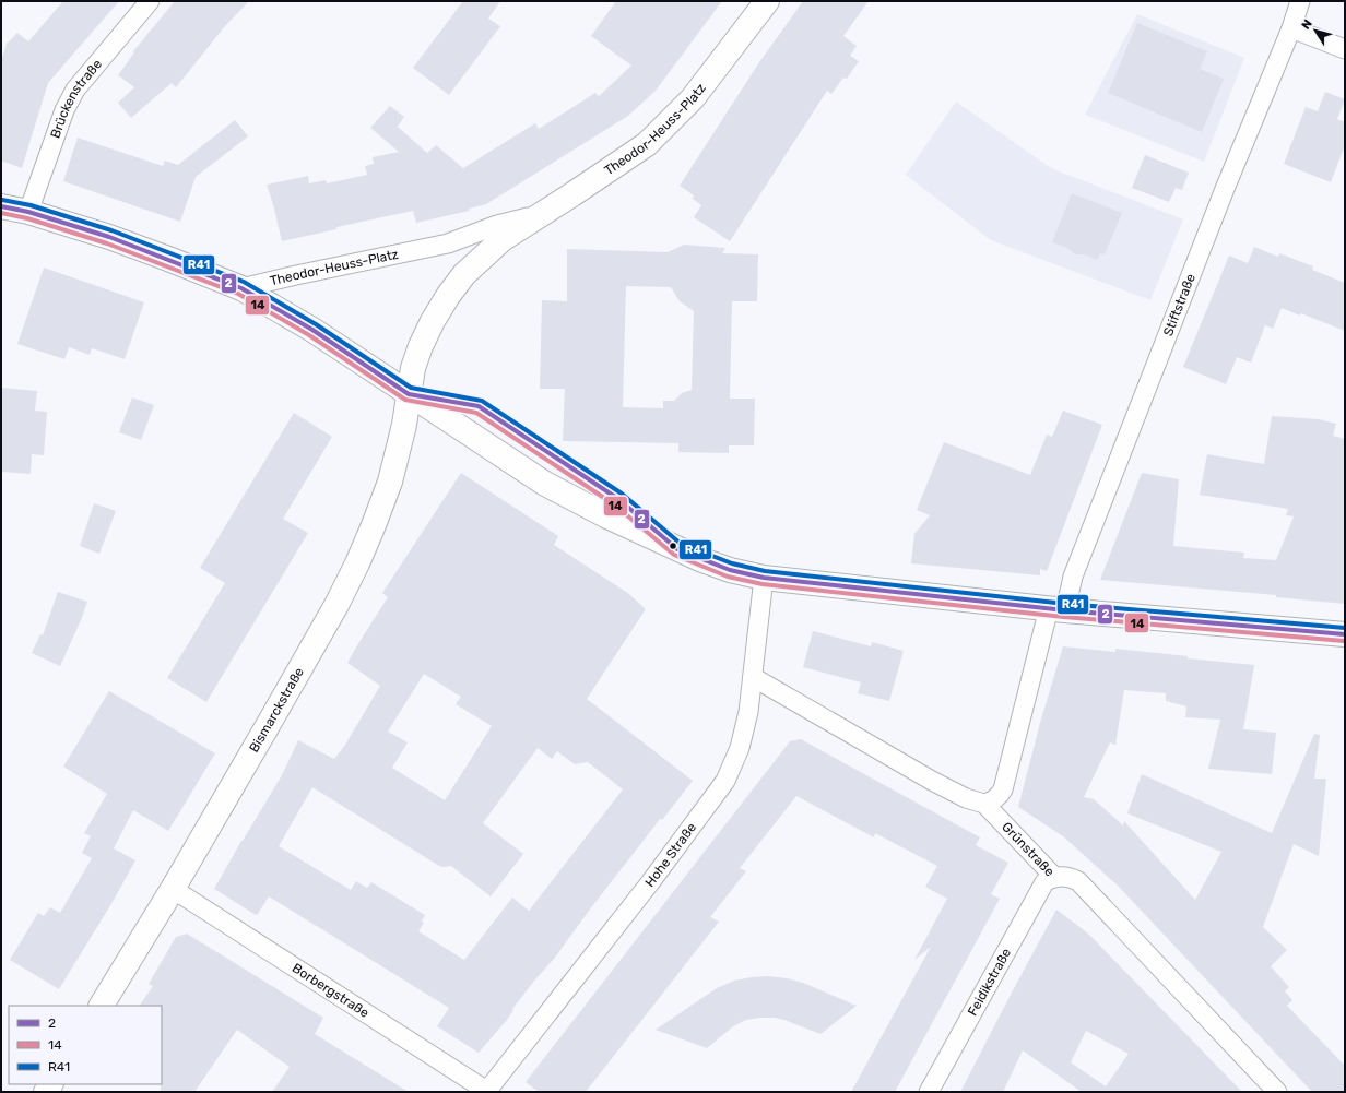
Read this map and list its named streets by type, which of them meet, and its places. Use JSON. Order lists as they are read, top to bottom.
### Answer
{
  "streets": {
    "main road": ["Theodor-Heuss-Platz", "Bismarckstraße"],
    "street": [
      "Brückenstraße",
      "Stiftstraße",
      "Grünstraße",
      "Hohe Straße",
      "Feidikstraße",
      "Borbergstraße"
    ]
  },
  "crossings": [
    ["Theodor-Heuss-Platz", "Stiftstraße"],
    ["Theodor-Heuss-Platz", "Bismarckstraße"],
    ["Theodor-Heuss-Platz", "Hohe Straße"],
    ["Bismarckstraße", "Borbergstraße"],
    ["Grünstraße", "Feidikstraße"],
    ["Hohe Straße", "Borbergstraße"]
  ],
  "lines": ["transit line R41", "transit line 2", "transit line 14"],
  "legend": ["2", "14", "R41"],
  "north": "top left"
}
